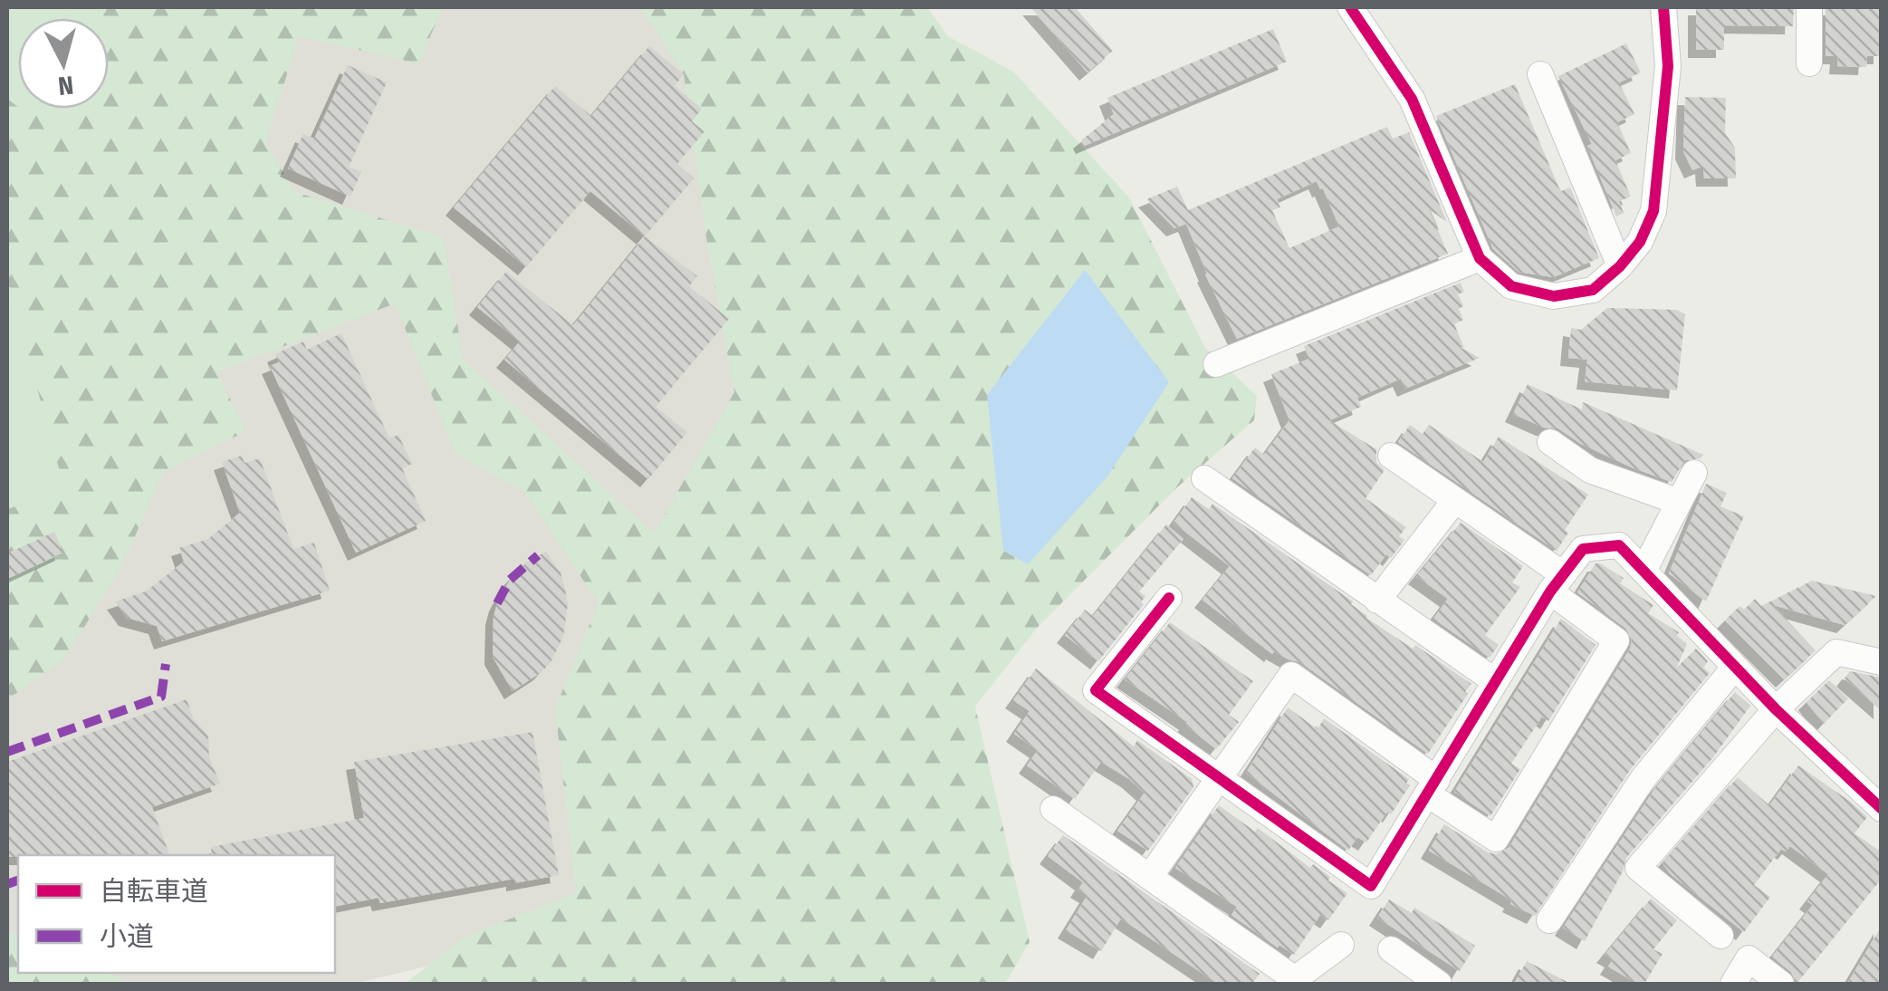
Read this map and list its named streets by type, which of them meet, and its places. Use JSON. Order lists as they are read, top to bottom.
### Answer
{
  "legend": ["自転車道", "小道"],
  "north": "bottom"
}
